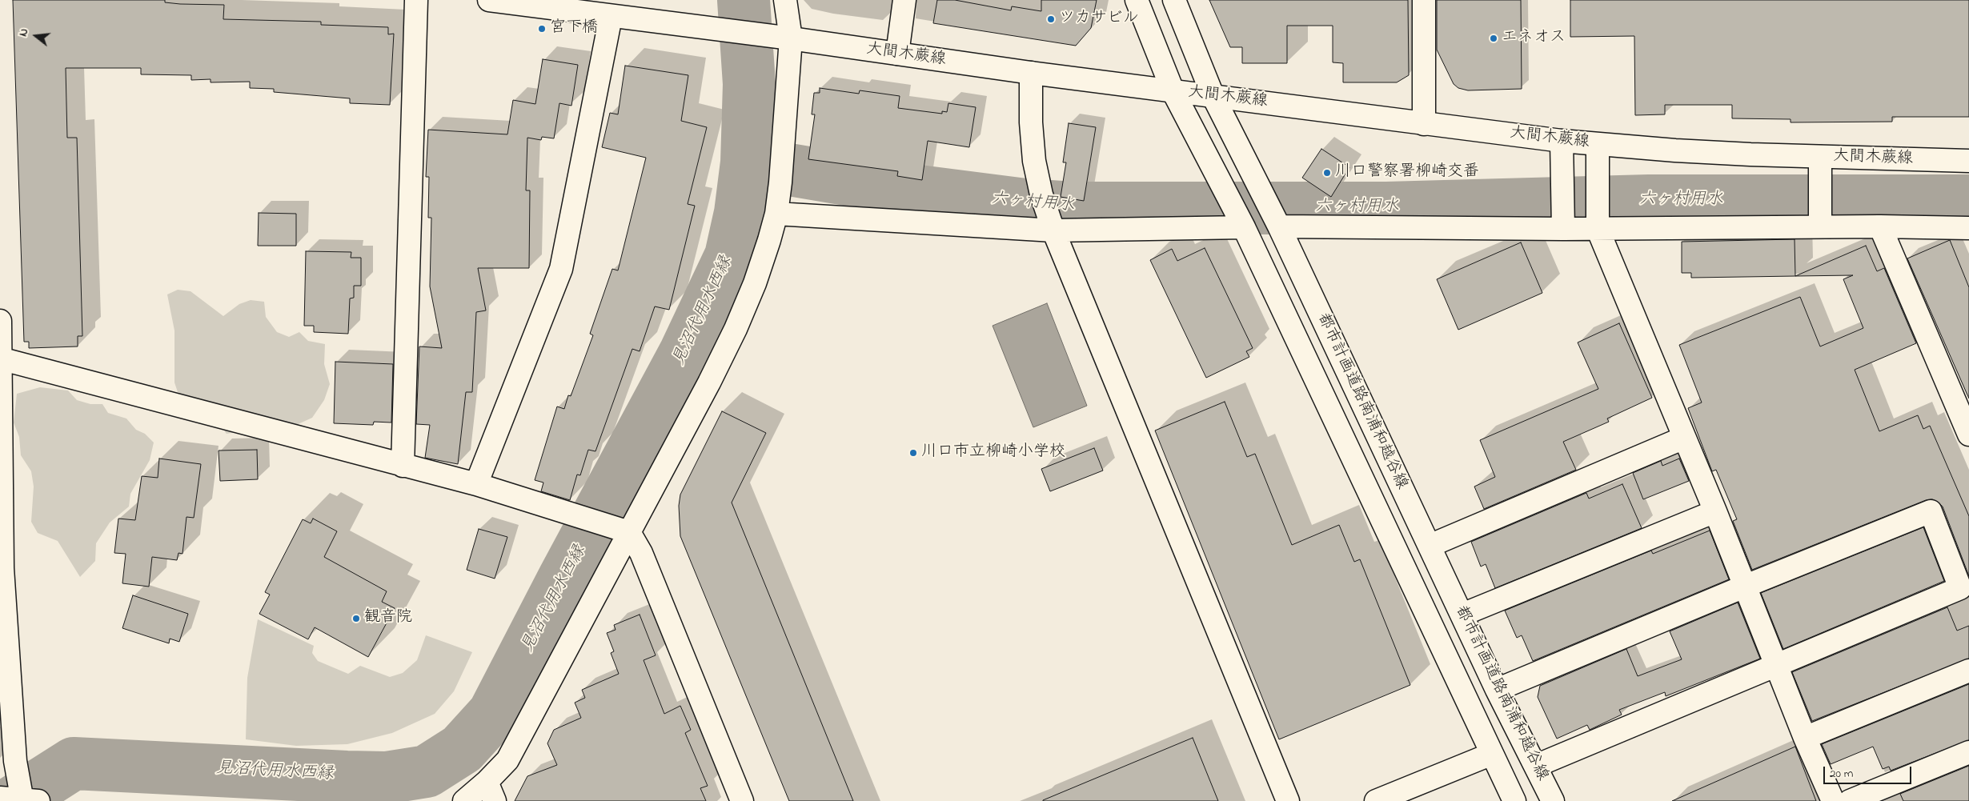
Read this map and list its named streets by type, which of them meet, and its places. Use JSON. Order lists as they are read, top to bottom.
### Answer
{
  "streets": {
    "street": ["大間木蕨線", "都市計画道路南浦和越谷線"]
  },
  "crossings": [
    ["大間木蕨線", "都市計画道路南浦和越谷線"]
  ],
  "water": ["六ヶ村用水", "見沼代用水西縁"],
  "places": [
    "ツカサビル",
    "宮下橋",
    "エネオス",
    "川口警察署柳崎交番",
    "川口市立柳崎小学校",
    "観音院"
  ],
  "scale_bar": "20 m",
  "north": "left"
}
